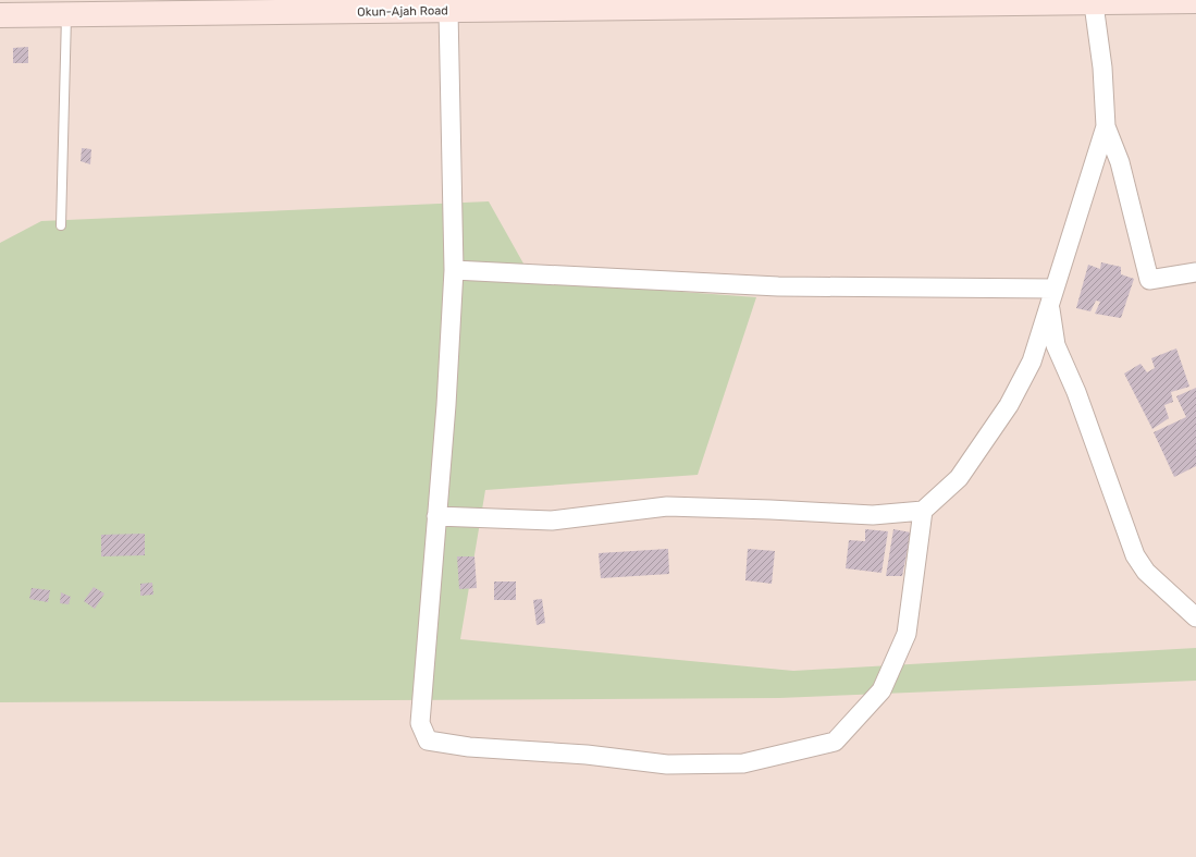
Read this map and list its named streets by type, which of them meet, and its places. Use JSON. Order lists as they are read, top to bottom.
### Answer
{
  "streets": {
    "street": ["Okun-Ajah Road"]
  }
}
